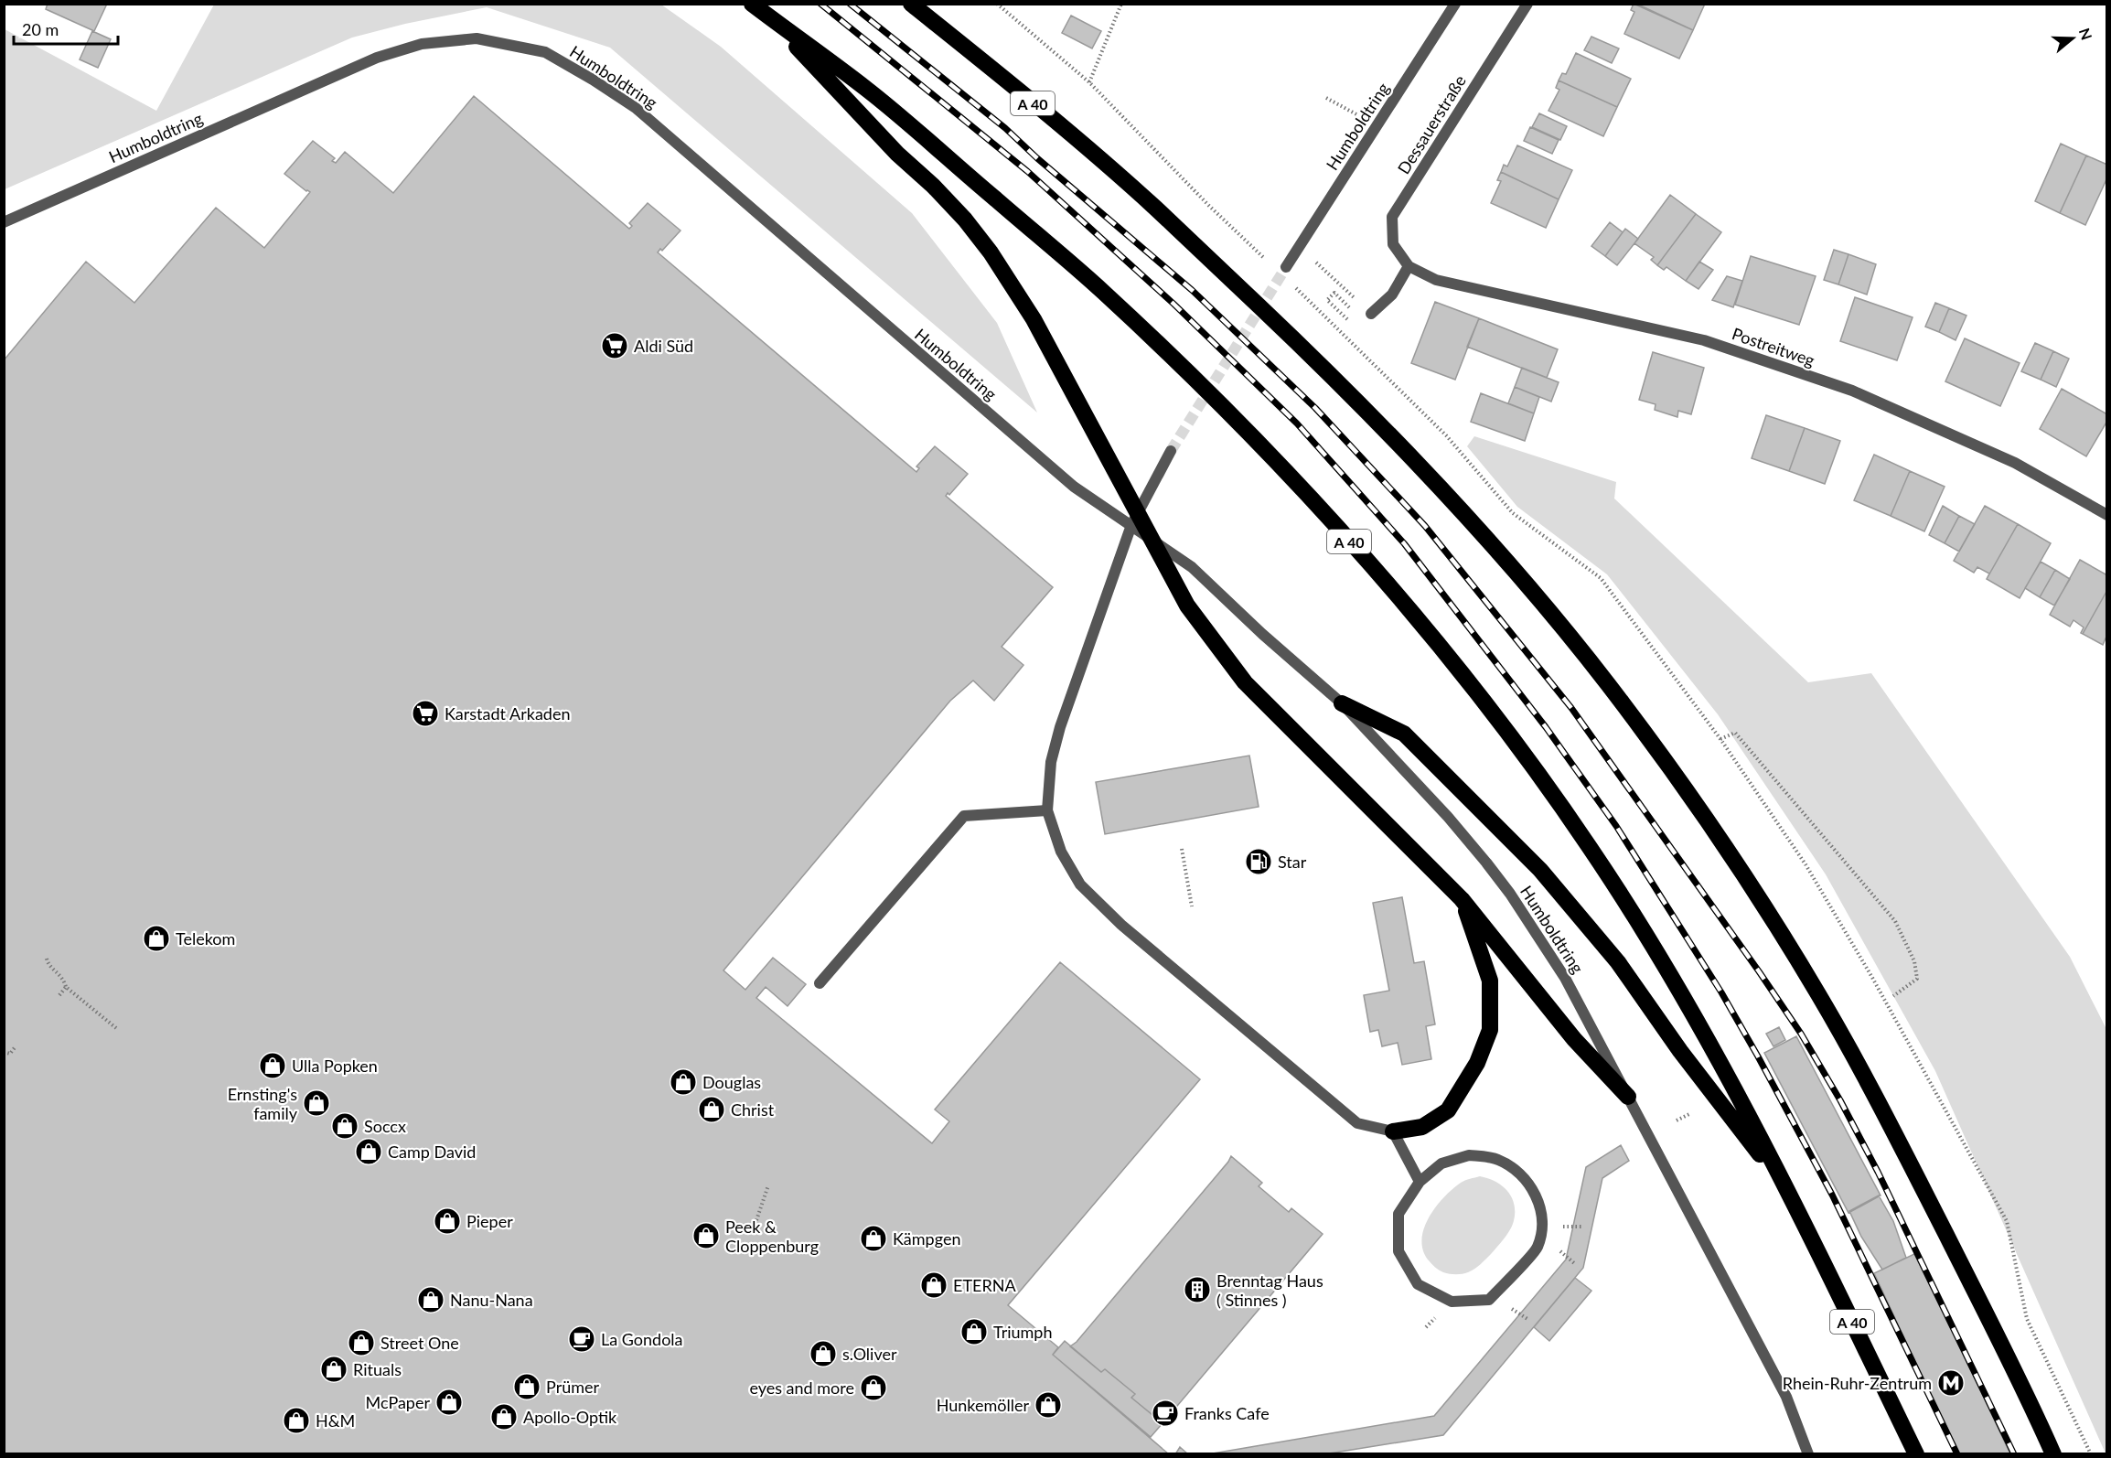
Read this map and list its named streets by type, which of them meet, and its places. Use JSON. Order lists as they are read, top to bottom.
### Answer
{
  "streets": {
    "highway": ["A 40"],
    "street": ["Humboldtring", "Dessauerstraße", "Postreitweg"]
  },
  "crossings": [
    ["Dessauerstraße", "Postreitweg"]
  ],
  "places": {
    "supermarket": ["Aldi Süd", "Karstadt Arkaden"],
    "fuel station": ["Star"],
    "shop": [
      "Telekom",
      "Ulla Popken",
      "Douglas",
      "Ernsting's family",
      "Christ",
      "Soccx",
      "Camp David",
      "Pieper",
      "Peek & Cloppenburg",
      "Kämpgen",
      "ETERNA",
      "Nanu-Nana",
      "Triumph",
      "Street One",
      "s.Oliver",
      "Rituals",
      "Prümer",
      "eyes and more",
      "McPaper",
      "Hunkemöller",
      "Apollo-Optik",
      "H&M"
    ],
    "building": ["Brenntag Haus ( Stinnes )"],
    "cafe": ["La Gondola", "Franks Cafe"],
    "metro station": ["Rhein-Ruhr-Zentrum"]
  },
  "scale_bar": "20 m",
  "north": "right"
}
